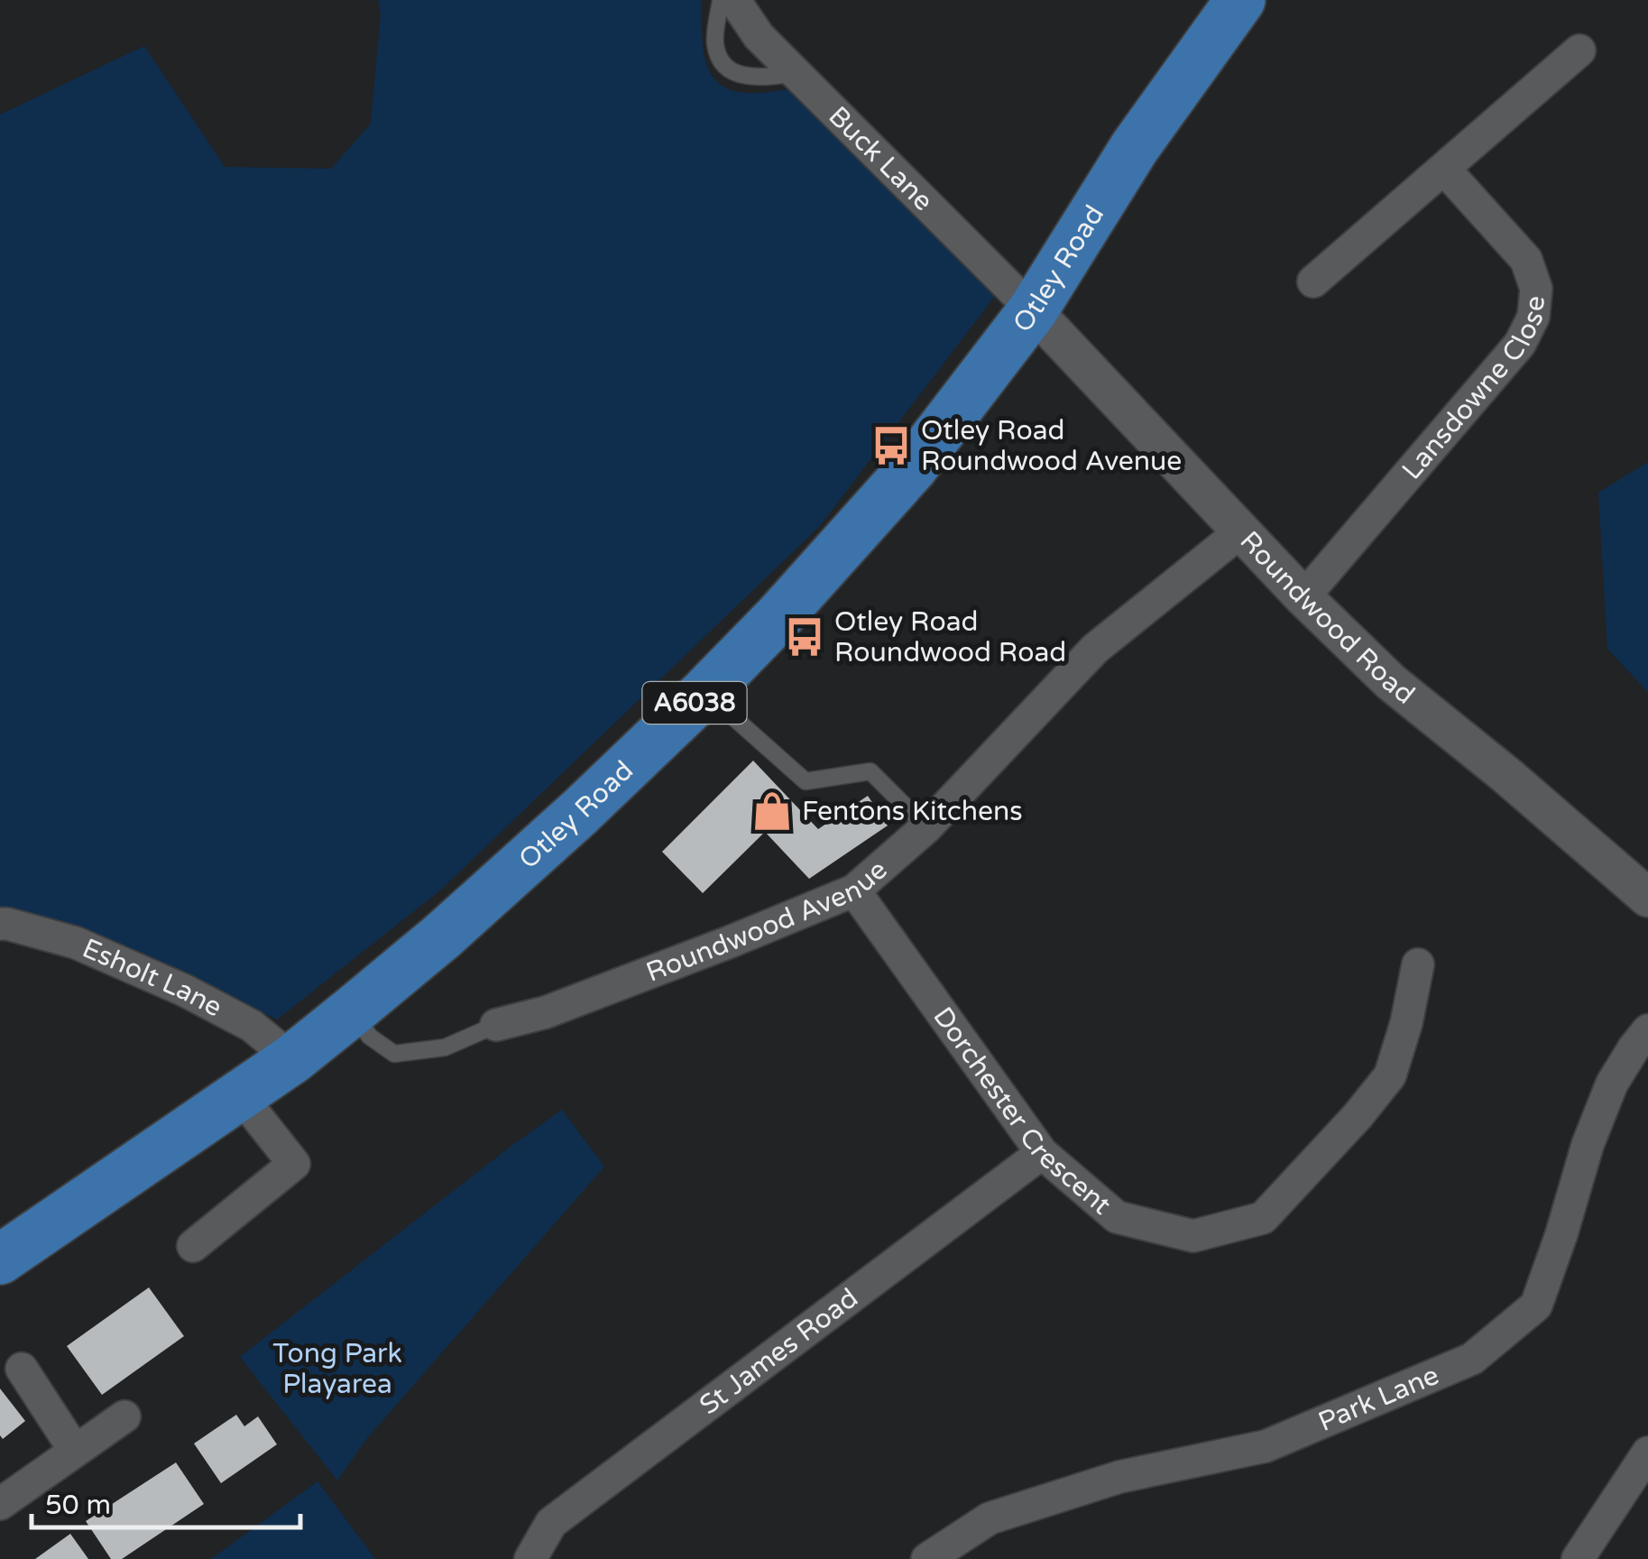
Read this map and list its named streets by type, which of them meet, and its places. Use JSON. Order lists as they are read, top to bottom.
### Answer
{
  "streets": {
    "main road": ["Otley Road", "A6038"],
    "street": [
      "Buck Lane",
      "Lansdowne Close",
      "Roundwood Road",
      "Roundwood Avenue",
      "Esholt Lane",
      "Dorchester Crescent",
      "St James Road",
      "Park Lane"
    ]
  },
  "crossings": [
    ["Buck Lane", "Otley Road"],
    ["Buck Lane", "Roundwood Road"],
    ["Otley Road", "Roundwood Road"],
    ["Otley Road", "Roundwood Avenue"],
    ["Otley Road", "Esholt Lane"],
    ["Lansdowne Close", "Roundwood Road"],
    ["Roundwood Road", "Roundwood Avenue"],
    ["Roundwood Avenue", "Dorchester Crescent"],
    ["Dorchester Crescent", "St James Road"]
  ],
  "parks": ["Tong Park Playarea"],
  "places": {
    "bus stop": ["Otley Road Roundwood Avenue", "Otley Road Roundwood Road"],
    "shop": ["Fentons Kitchens"]
  },
  "scale_bar": "50 m"
}
